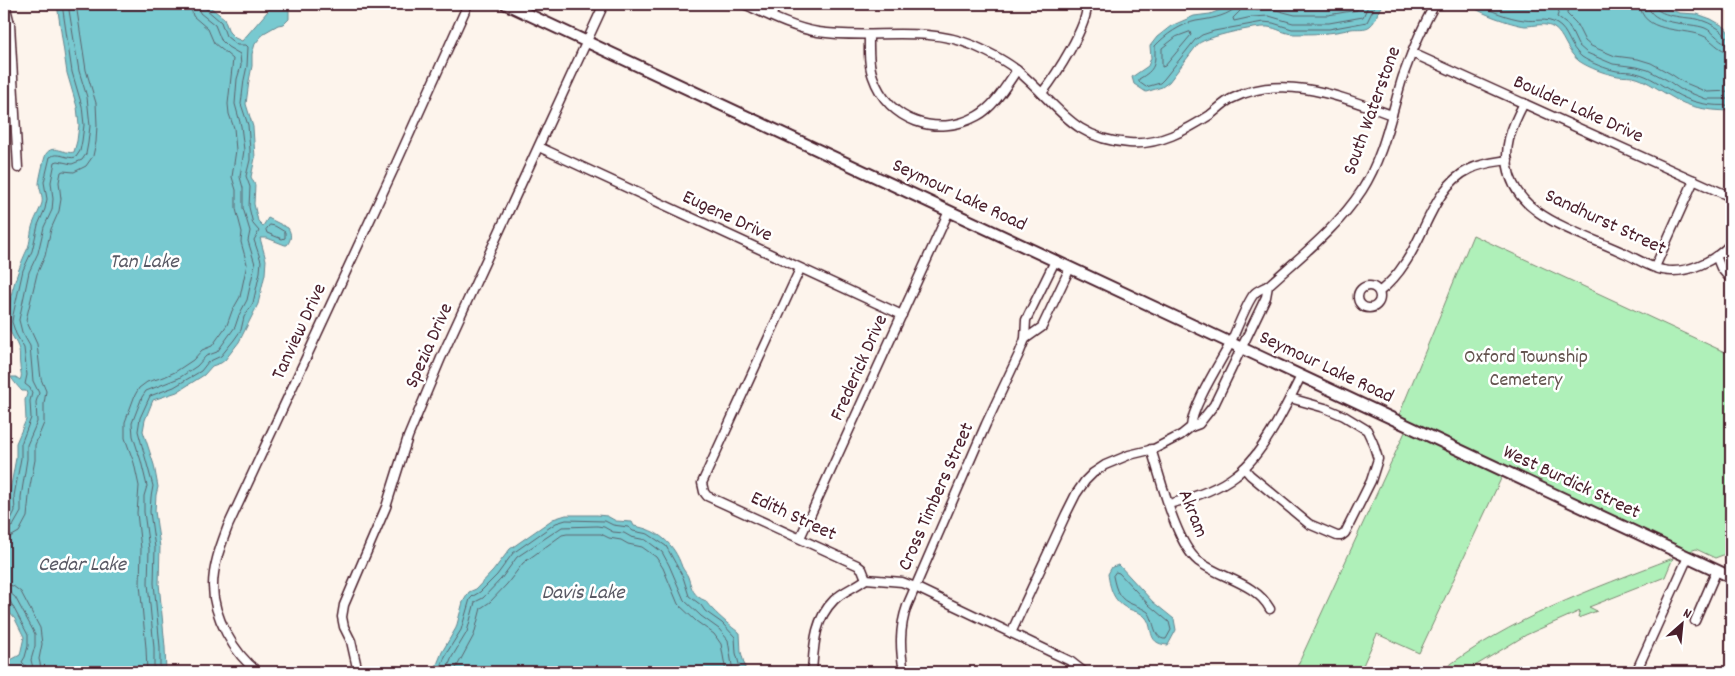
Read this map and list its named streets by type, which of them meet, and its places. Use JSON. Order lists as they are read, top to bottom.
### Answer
{
  "streets": {
    "street": [
      "Boulder Lake Drive",
      "South Waterstone",
      "Seymour Lake Road",
      "Eugene Drive",
      "Sandhurst Street",
      "Tanview Drive",
      "Spezia Drive",
      "Frederick Drive",
      "West Burdick Street",
      "Cross Timbers Street",
      "Akram",
      "Edith Street"
    ]
  },
  "crossings": [
    ["Boulder Lake Drive", "South Waterstone"],
    ["Boulder Lake Drive", "Sandhurst Street"],
    ["South Waterstone", "Seymour Lake Road"],
    ["South Waterstone", "Akram"],
    ["Seymour Lake Road", "Spezia Drive"],
    ["Seymour Lake Road", "Frederick Drive"],
    ["Seymour Lake Road", "West Burdick Street"],
    ["Seymour Lake Road", "Cross Timbers Street"],
    ["Eugene Drive", "Spezia Drive"],
    ["Eugene Drive", "Frederick Drive"],
    ["Eugene Drive", "Edith Street"],
    ["Frederick Drive", "Edith Street"]
  ],
  "water": ["Tan Lake", "Cedar Lake", "Davis Lake"],
  "parks": ["Oxford Township Cemetery"],
  "north": "top right"
}
